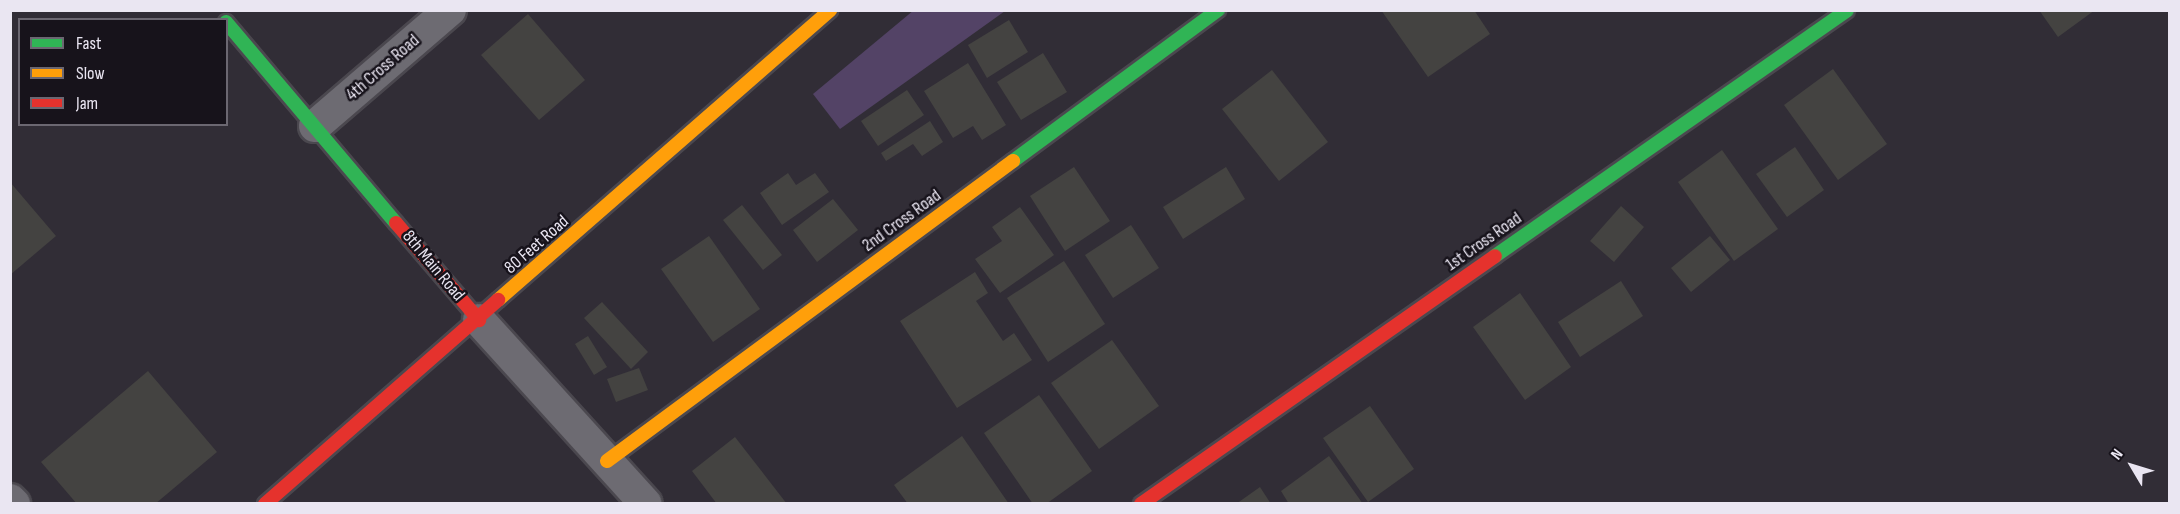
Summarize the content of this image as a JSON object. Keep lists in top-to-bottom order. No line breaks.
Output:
{"streets":{"street":["4th Cross Road","2nd Cross Road","1st Cross Road","80 Feet Road","8th Main Road"]},"crossings":[["4th Cross Road","8th Main Road"],["2nd Cross Road","8th Main Road"],["80 Feet Road","8th Main Road"]],"legend":["Fast","Slow","Jam"],"north":"top left"}
